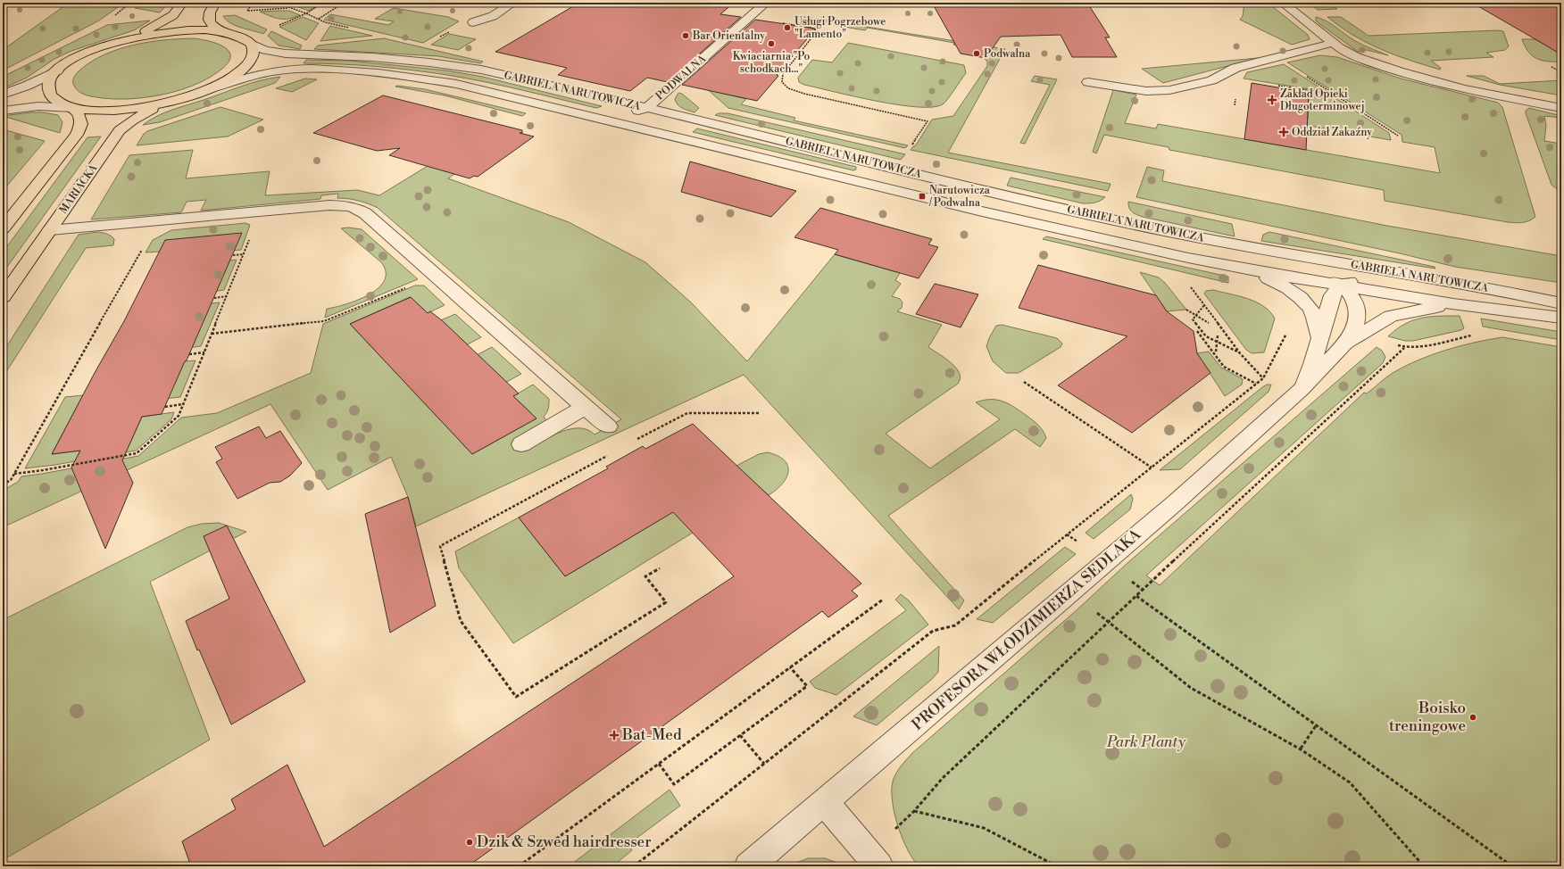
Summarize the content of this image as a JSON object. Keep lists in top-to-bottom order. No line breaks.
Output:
{"streets":{"main road":["MARIACKA"],"street":["PODWALNA","GABRIELA NARUTOWICZA","PROFESORA WŁODZIMIERZA SEDLAKA"]},"crossings":[["PODWALNA","GABRIELA NARUTOWICZA"],["GABRIELA NARUTOWICZA","PROFESORA WŁODZIMIERZA SEDLAKA"]],"parks":["Park Planty"],"places":{"other":["Usługi Pogrzebowe \"Lamento\"","Bar Orientalny","Kwiaciarnia \"Po schodkach...\"","Podwalna","Boisko treningowe","Dzik & Szwed hairdresser"],"health":["Zakład Opieki Długoterminowej","Oddział Zakaźny","Bat-Med"],"transit":["Narutowicza / Podwalna"]}}
